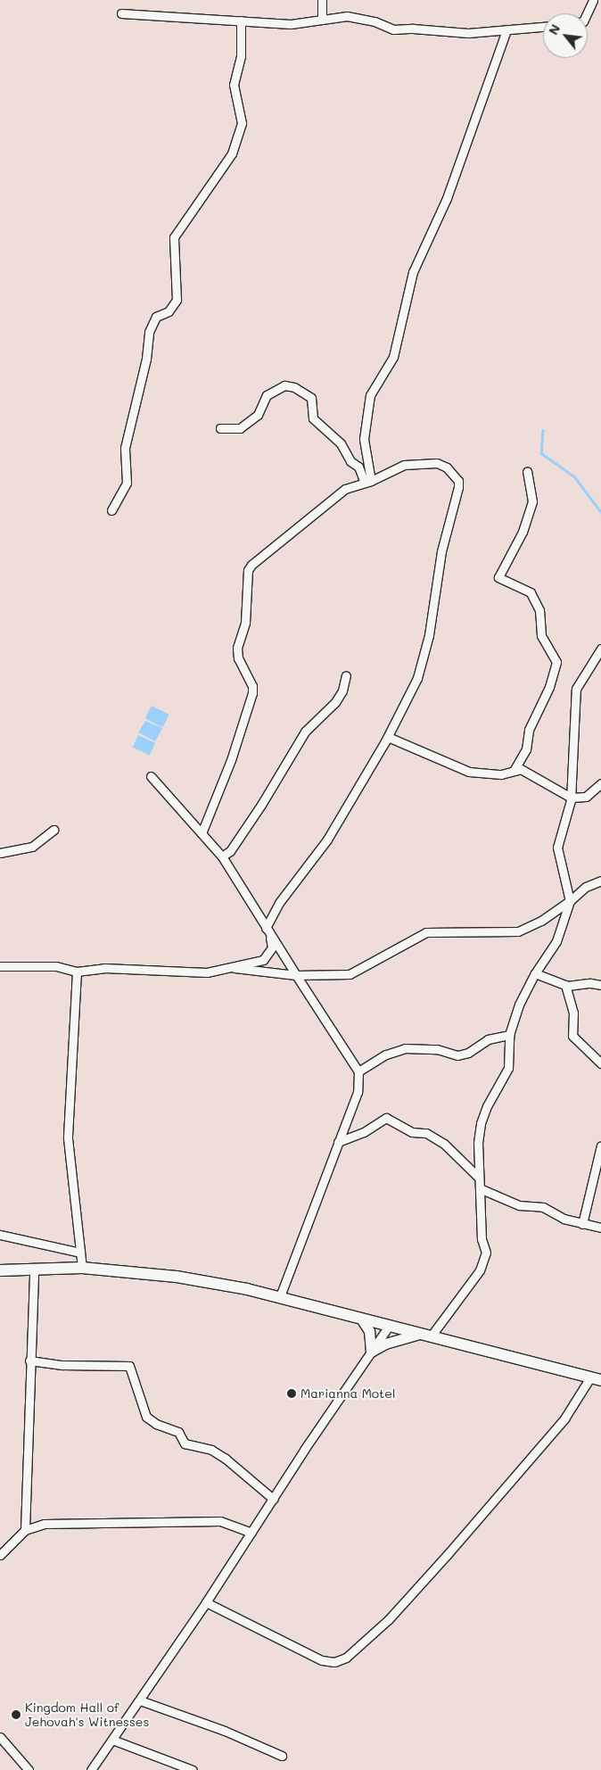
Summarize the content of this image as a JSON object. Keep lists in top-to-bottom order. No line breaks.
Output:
{"places":["Marianna Motel","Kingdom Hall of Jehovah's Witnesses"],"north":"top left"}
